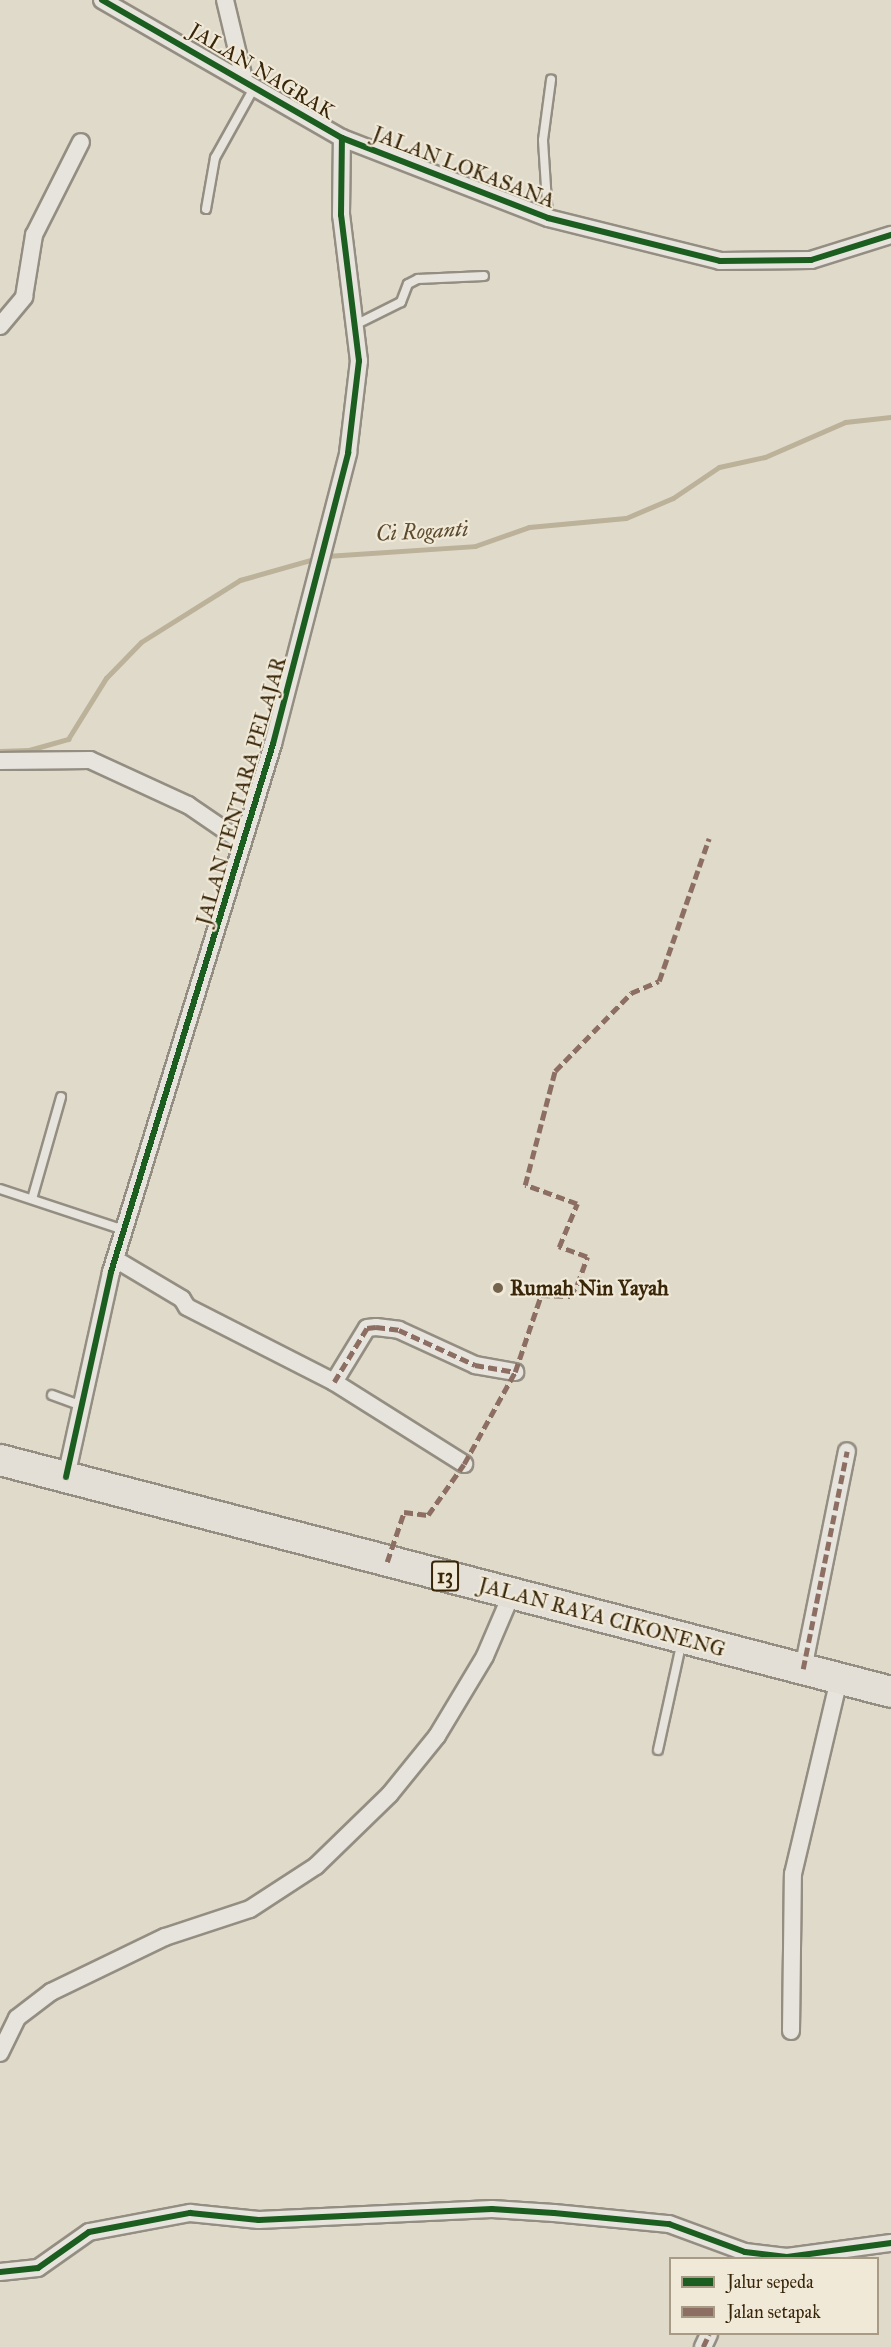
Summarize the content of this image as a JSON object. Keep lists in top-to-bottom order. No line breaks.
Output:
{"streets":{"highway":["13","JALAN RAYA CIKONENG"],"street":["JALAN NAGRAK","JALAN LOKASANA","JALAN TENTARA PELAJAR"]},"crossings":[["JALAN NAGRAK","JALAN LOKASANA"],["JALAN NAGRAK","JALAN TENTARA PELAJAR"],["JALAN LOKASANA","JALAN TENTARA PELAJAR"],["JALAN TENTARA PELAJAR","JALAN RAYA CIKONENG"]],"water":["Ci Roganti"],"places":["Rumah Nin Yayah"],"legend":["Jalur sepeda","Jalan setapak"]}
